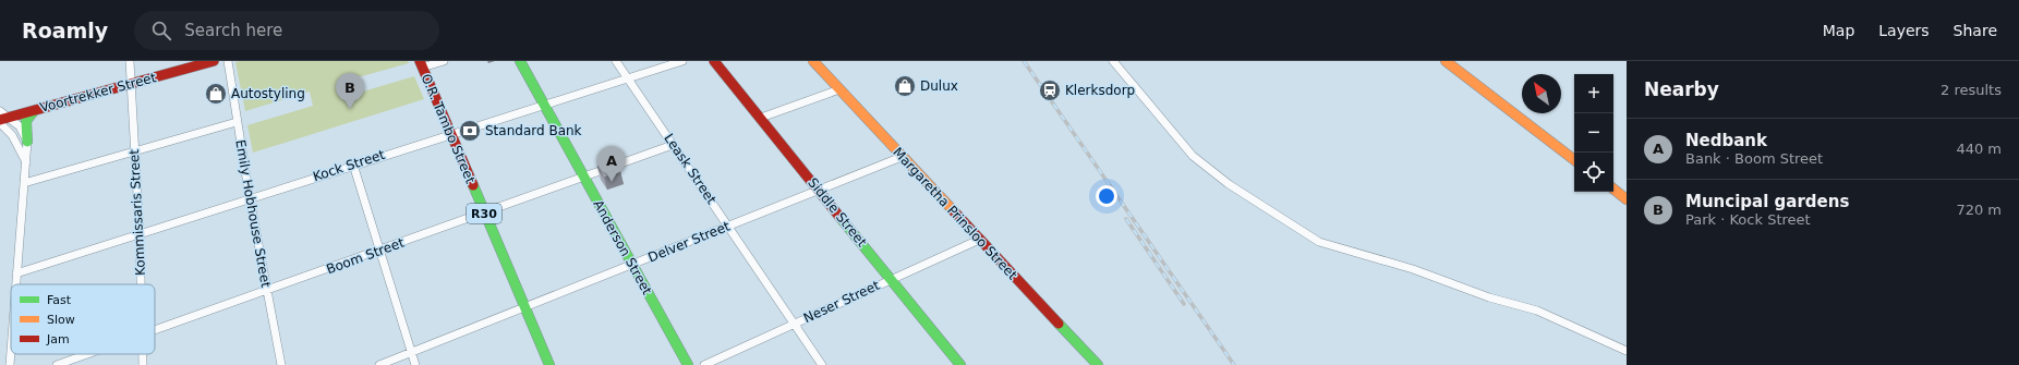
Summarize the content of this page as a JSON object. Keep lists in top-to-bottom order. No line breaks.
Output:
{"streets":{"street":["Voortrekker Street","O.R. Tambo Street","Kock Street","Leask Street","Kommissaris Street","Siddle Street","Emily Hobhouse Street","R30","Margaretha Prinsloo Street","Delver Street","Anderson Street","Boom Street","Neser Street"]},"crossings":[["Voortrekker Street","Kommissaris Street"],["O.R. Tambo Street","Kock Street"],["O.R. Tambo Street","Delver Street"],["O.R. Tambo Street","Boom Street"],["Kock Street","Leask Street"],["Kock Street","Kommissaris Street"],["Kock Street","Emily Hobhouse Street"],["Kock Street","Anderson Street"],["Leask Street","Delver Street"],["Leask Street","Boom Street"],["Leask Street","Neser Street"],["Siddle Street","Delver Street"],["Siddle Street","Neser Street"],["Emily Hobhouse Street","Boom Street"],["Margaretha Prinsloo Street","Delver Street"],["Margaretha Prinsloo Street","Neser Street"],["Delver Street","Anderson Street"],["Anderson Street","Boom Street"]],"places":{"shop":["Dulux","Autostyling"],"station":["Klerksdorp"],"bank":["Standard Bank"]},"legend":["Fast","Slow","Jam"],"north":"top left","page":{"header":"Roamly","search":"Search here","nav":["Map","Layers","Share"],"heading":["Nearby","2 results"],"pins":["B","A"],"map_buttons":["+","−"],"list":[{"mark":"A","name":"Nedbank","note":"Bank · Boom Street","value":"440 m"},{"mark":"B","name":"Muncipal gardens","note":"Park · Kock Street","value":"720 m"}]}}
